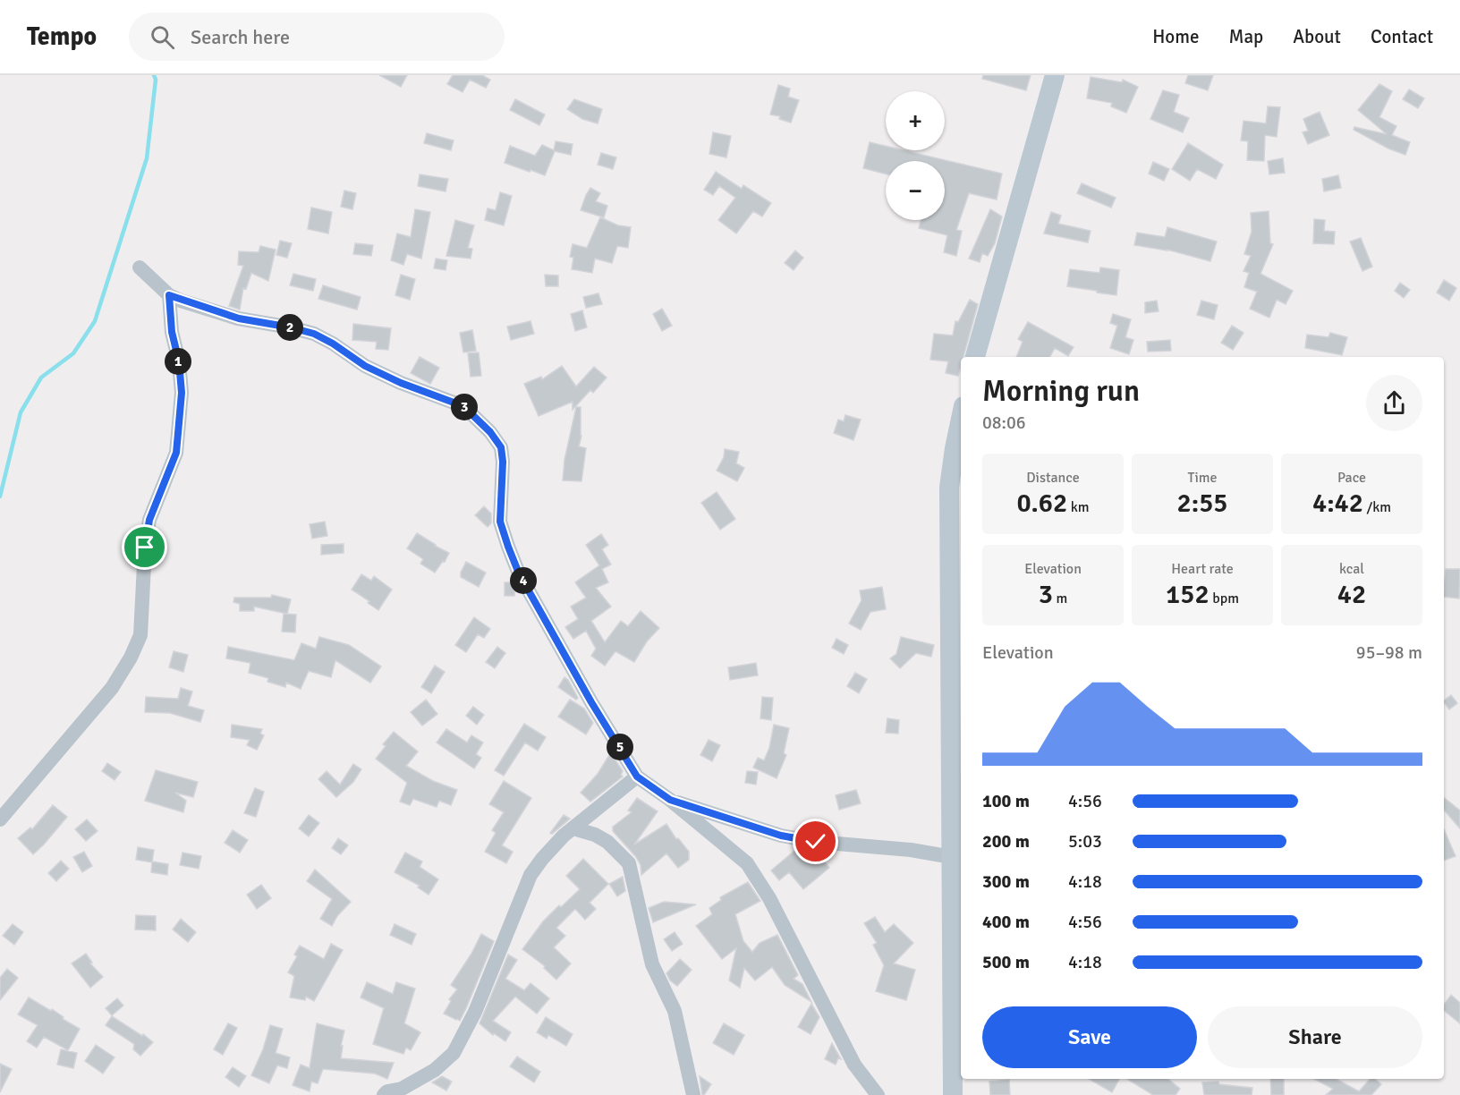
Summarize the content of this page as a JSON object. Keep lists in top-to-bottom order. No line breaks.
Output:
{"page":{"header":"Tempo","search":"Search here","nav":["Home","Map","About","Contact"],"map_buttons":["+","−"],"pins":["2","1","3","4","5"],"heading":["Morning run","08:06"],"stats":[["Distance","0.62 km"],["Time","2:55"],["Pace","4:42 /km"],["Elevation","3 m"],["Heart rate","152 bpm"],["kcal","42"]],"chart":["Elevation","95–98 m"],"list":[{"name":"100 m","note":"4:56"},{"name":"200 m","note":"5:03"},{"name":"300 m","note":"4:18"},{"name":"400 m","note":"4:56"},{"name":"500 m","note":"4:18"}],"buttons":["Save","Share"]}}
